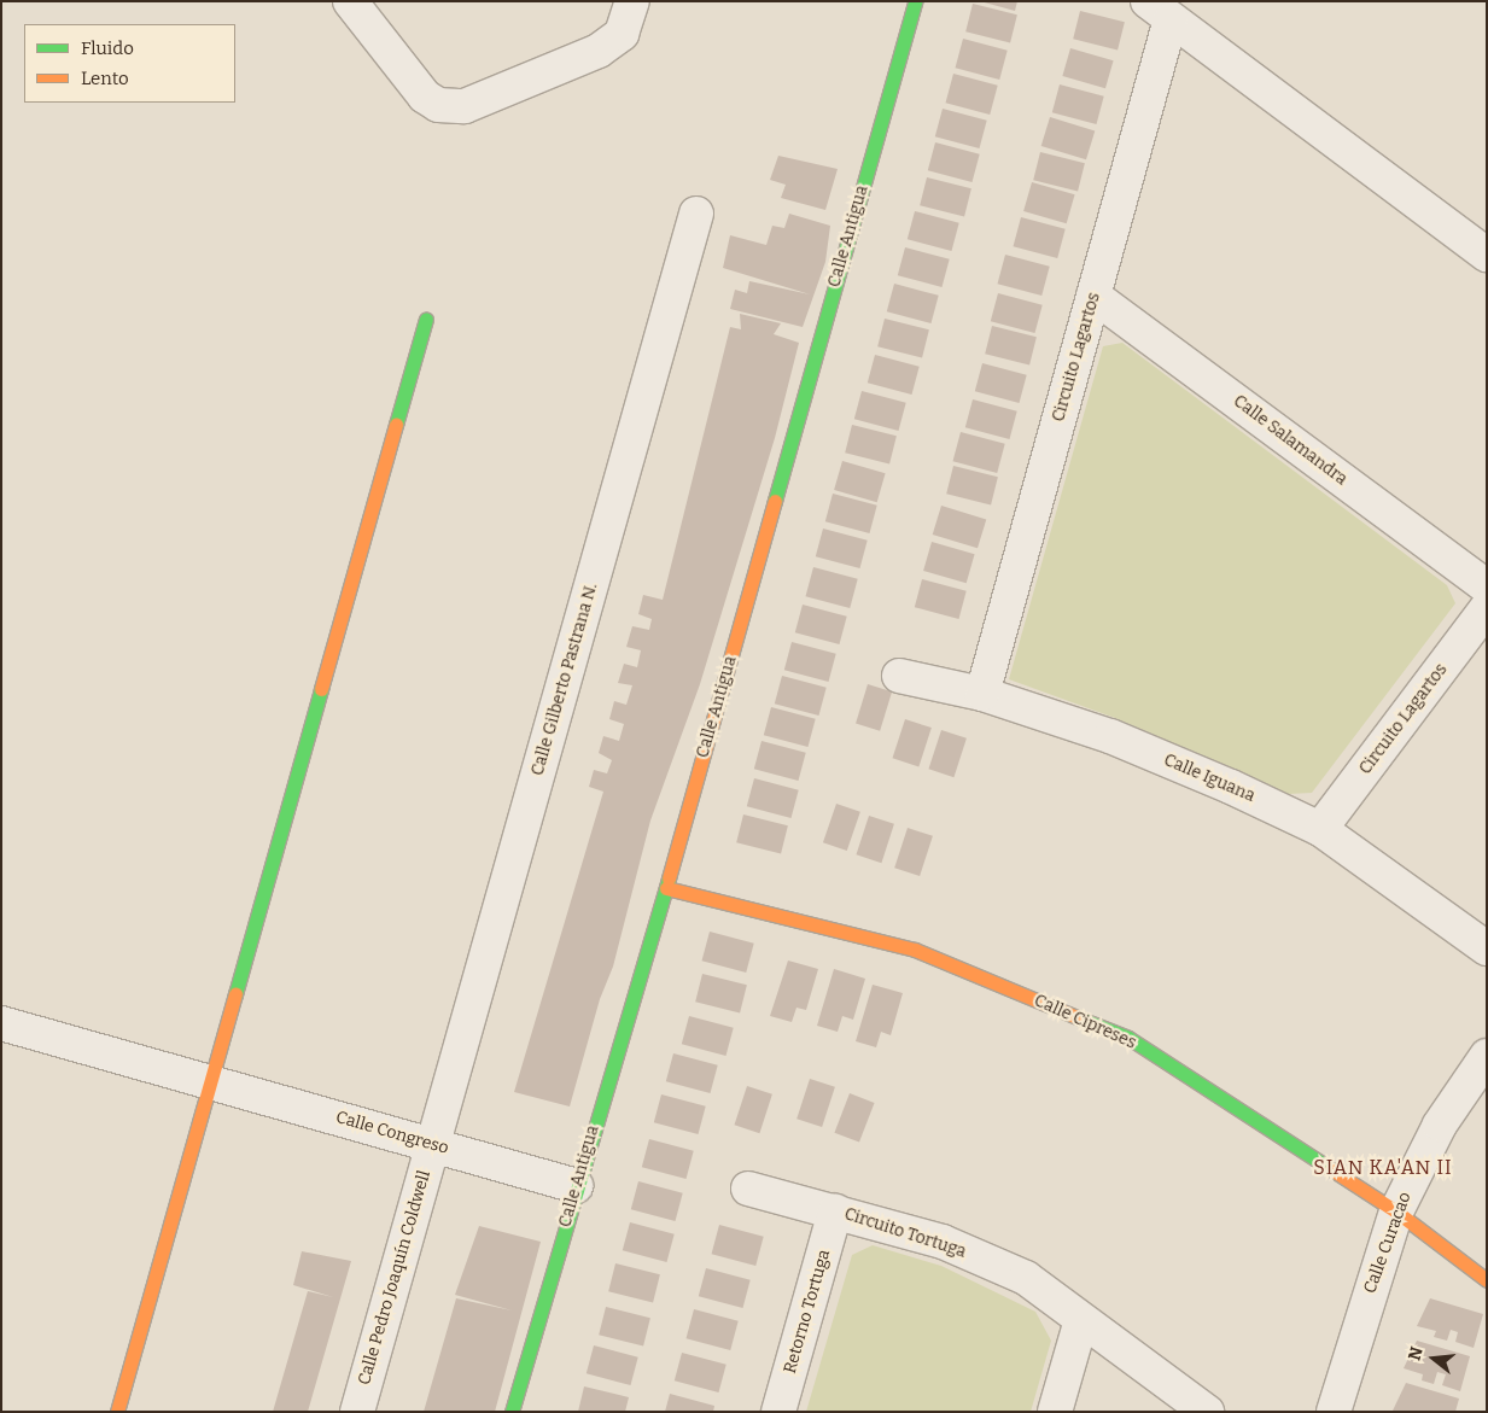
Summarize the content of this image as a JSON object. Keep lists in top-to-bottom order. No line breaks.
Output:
{"streets":{"street":["Calle Antigua","Circuito Lagartos","Calle Salamandra","Calle Gilberto Pastrana N.","Calle Iguana","Calle Cipreses","Calle Congreso","Circuito Tortuga","Calle Curacao","Calle Pedro Joaquín Coldwell","Retorno Tortuga"]},"crossings":[["Calle Antigua","Calle Cipreses"],["Calle Antigua","Calle Congreso"],["Circuito Lagartos","Calle Salamandra"],["Circuito Lagartos","Calle Iguana"],["Calle Gilberto Pastrana N.","Calle Congreso"],["Calle Gilberto Pastrana N.","Calle Pedro Joaquín Coldwell"],["Calle Cipreses","Calle Curacao"],["Calle Congreso","Calle Pedro Joaquín Coldwell"],["Circuito Tortuga","Retorno Tortuga"]],"districts":["SIAN KA'AN II"],"legend":["Fluido","Lento"],"north":"left"}
